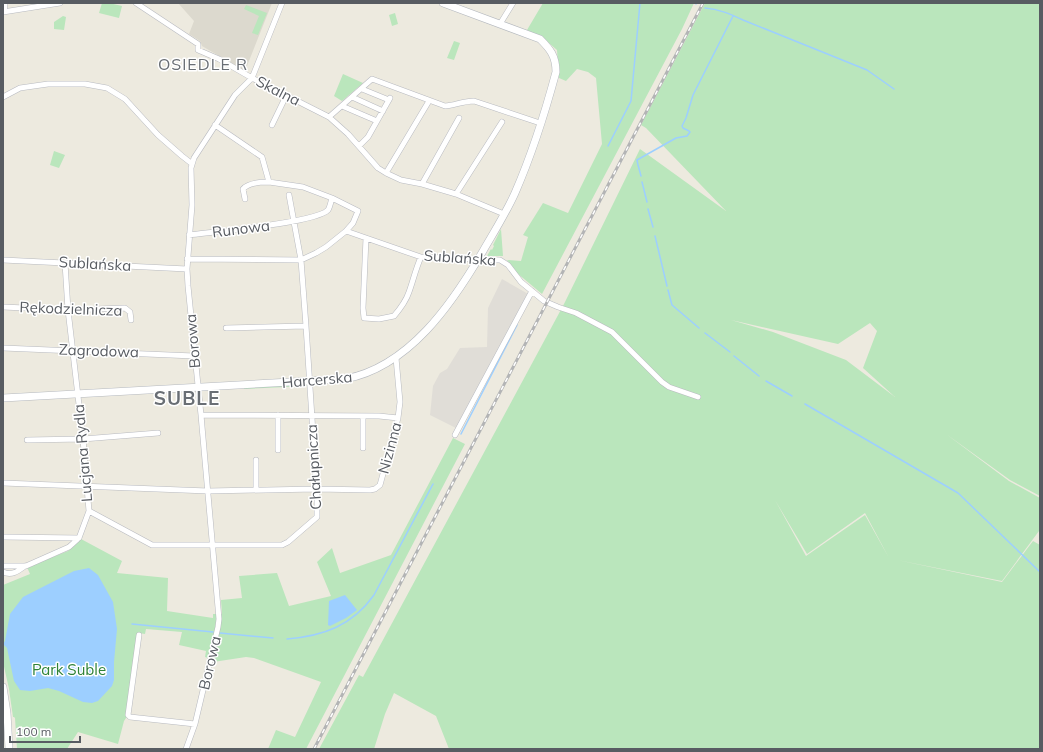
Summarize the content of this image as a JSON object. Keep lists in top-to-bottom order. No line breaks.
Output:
{"streets":{"street":["Skalna","Runowa","Sublańska","Rękodzielnicza","Borowa","Zagrodowa","Harcerska","Nizinna","Lucjana Rydla","Chałupnicza"]},"crossings":[["Skalna","Harcerska"],["Runowa","Sublańska"],["Runowa","Borowa"],["Sublańska","Borowa"],["Sublańska","Harcerska"],["Sublańska","Lucjana Rydla"],["Rękodzielnicza","Lucjana Rydla"],["Borowa","Zagrodowa"],["Borowa","Harcerska"],["Borowa","Nizinna"],["Borowa","Lucjana Rydla"],["Borowa","Chałupnicza"],["Zagrodowa","Lucjana Rydla"],["Harcerska","Nizinna"],["Harcerska","Lucjana Rydla"],["Harcerska","Chałupnicza"],["Nizinna","Lucjana Rydla"],["Nizinna","Chałupnicza"],["Lucjana Rydla","Chałupnicza"]],"districts":["OSIEDLE R","SUBLE"],"parks":["Park Suble"],"scale_bar":"100 m"}
